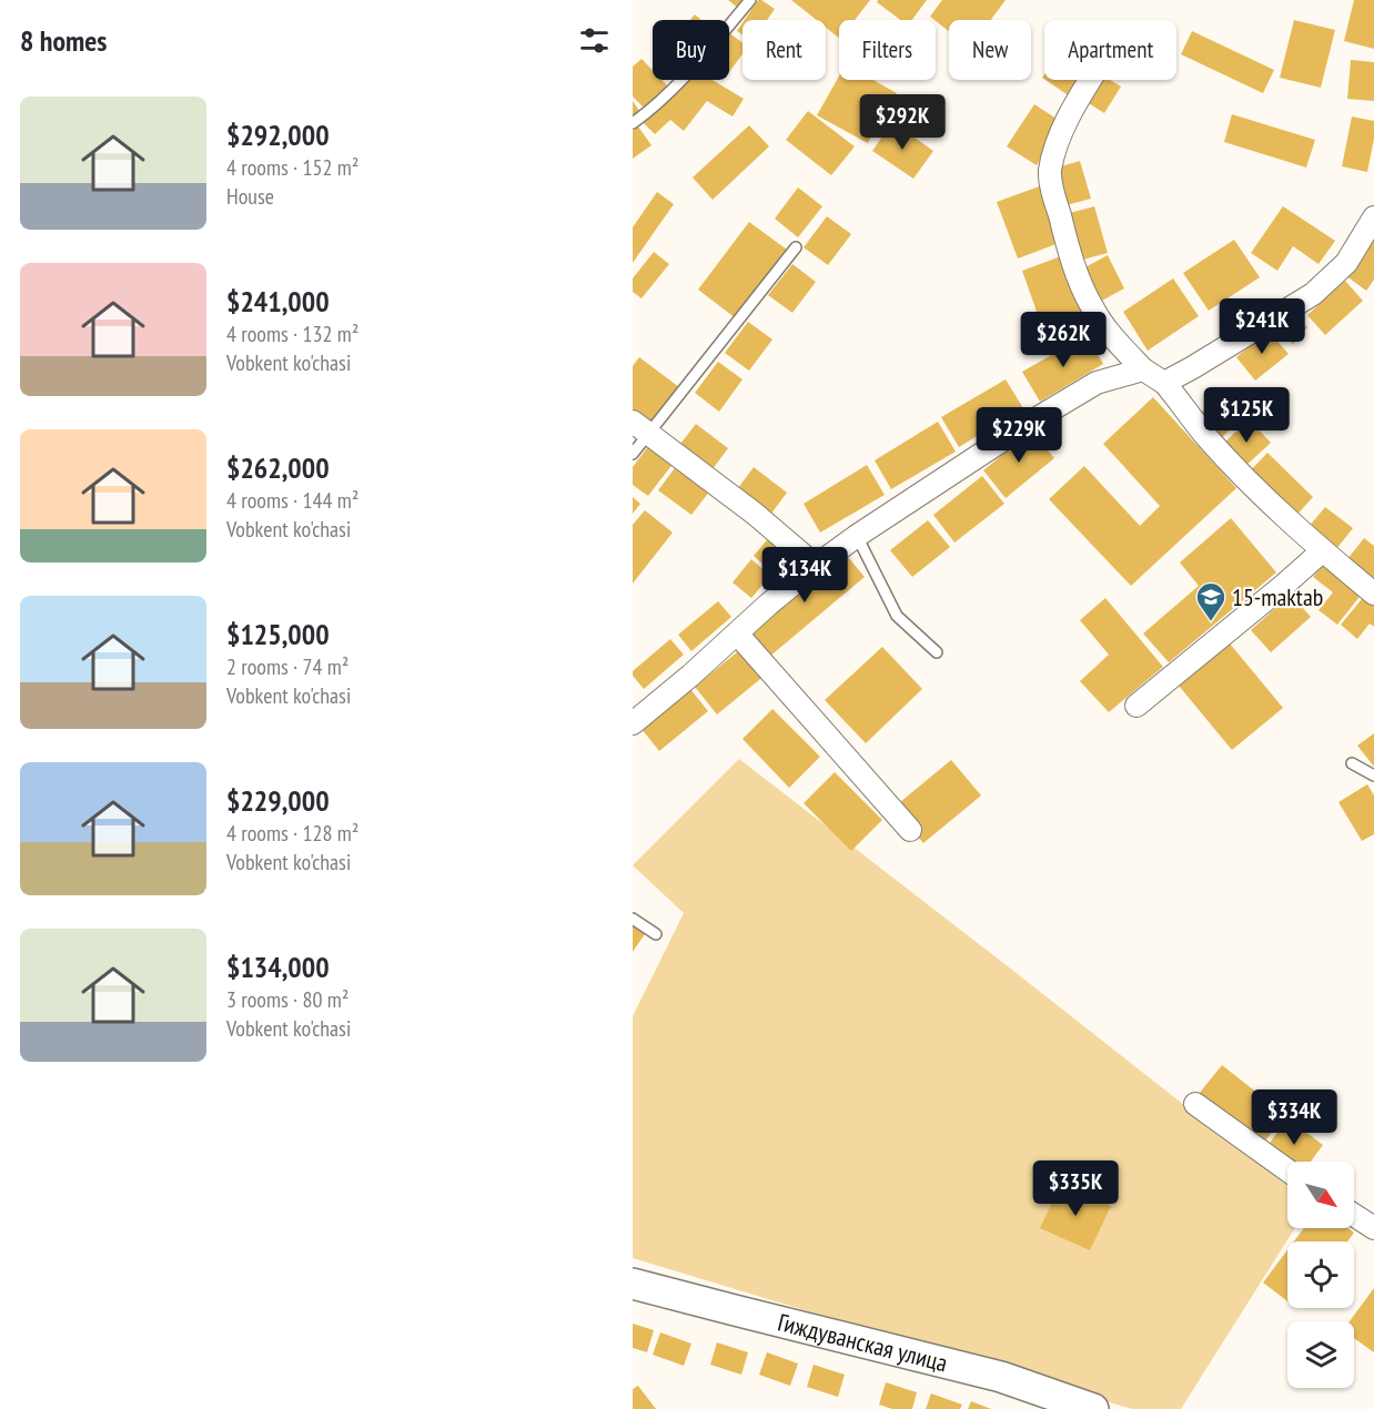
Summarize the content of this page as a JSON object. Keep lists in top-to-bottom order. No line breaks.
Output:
{"streets":{"street":["Гиждуванская улица"]},"places":{"school or university":["15-maktab"]},"north":"bottom right","page":{"heading":"8 homes","chip":["Buy","Rent","Filters","New","Apartment"],"list":[{"name":"$292,000","note":"4 rooms · 152 m² · House"},{"name":"$241,000","note":"4 rooms · 132 m² · Vobkent ko'chasi"},{"name":"$262,000","note":"4 rooms · 144 m² · Vobkent ko'chasi"},{"name":"$125,000","note":"2 rooms · 74 m² · Vobkent ko'chasi"},{"name":"$229,000","note":"4 rooms · 128 m² · Vobkent ko'chasi"},{"name":"$134,000","note":"3 rooms · 80 m² · Vobkent ko'chasi"}],"price":["$292K","$241K","$262K","$125K","$229K","$134K","$334K","$335K"]}}
